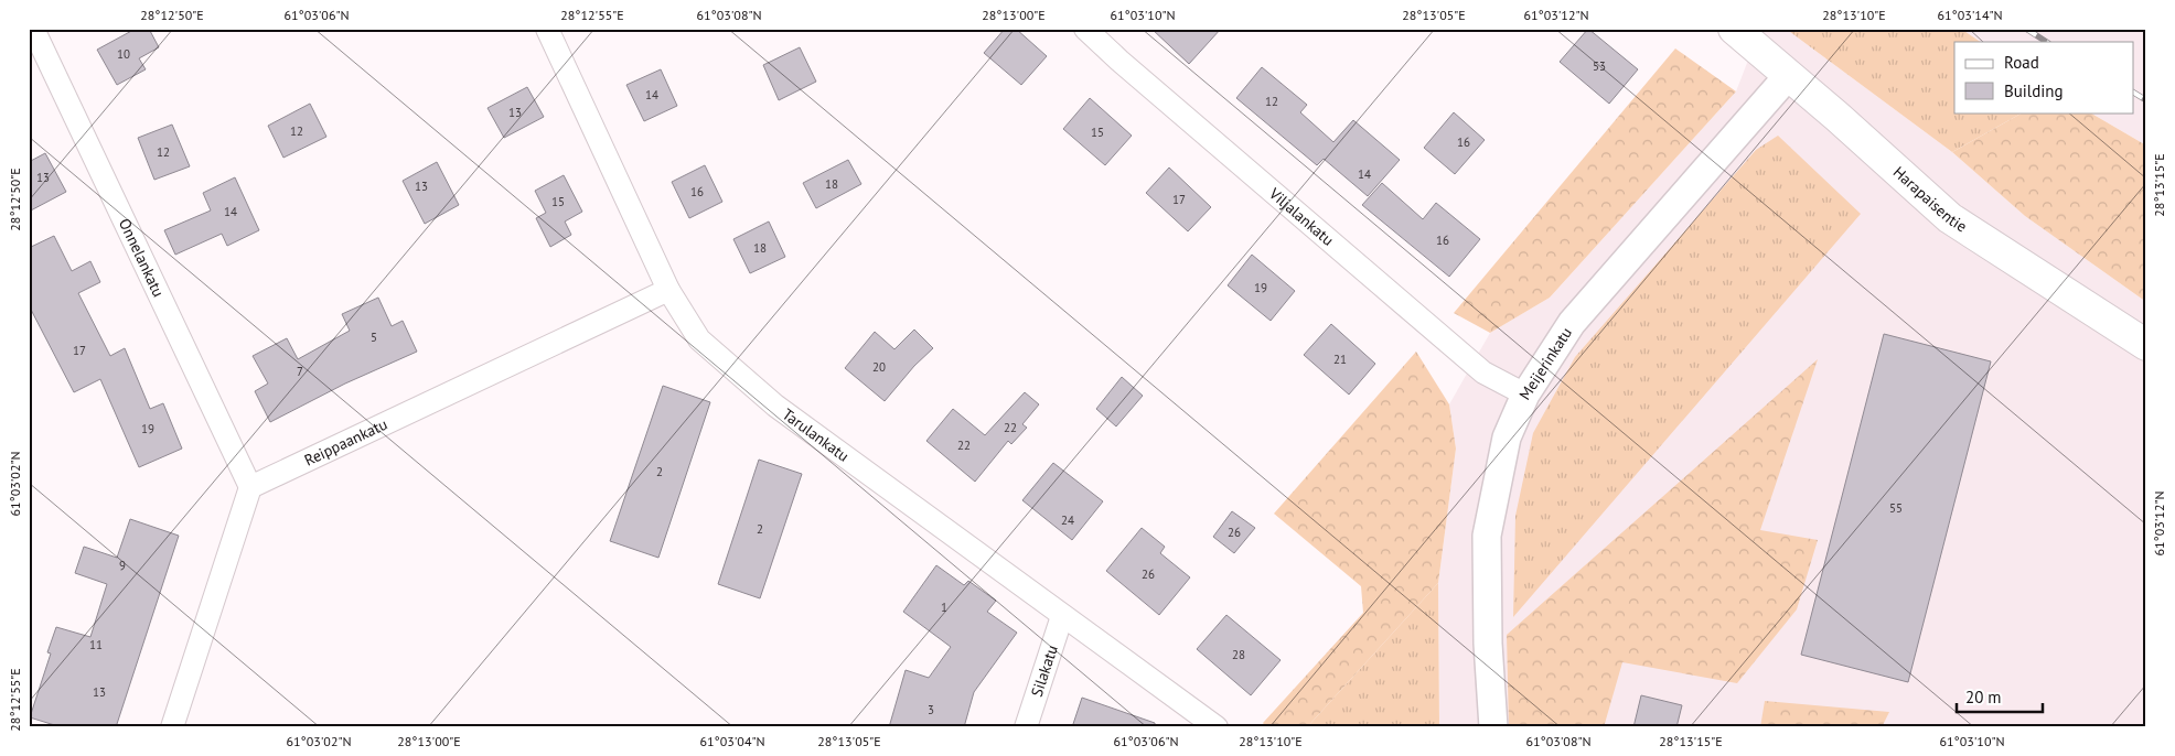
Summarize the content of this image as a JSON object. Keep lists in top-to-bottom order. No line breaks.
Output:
{"streets":{"main road":["Harapaisentie"],"street":["Viljalankatu","Onnelankatu","Meijerinkatu","Tarulankatu","Reippaankatu","Silakatu"]},"crossings":[["Harapaisentie","Meijerinkatu"],["Viljalankatu","Meijerinkatu"],["Onnelankatu","Reippaankatu"],["Tarulankatu","Reippaankatu"],["Tarulankatu","Silakatu"]],"house_numbers":["10","53","14","12","13","12","15","16","12","14","13","18","13","16","17","15","14","16","18","19","5","17","21","20","7","22","19","22","2","55","24","2","26","9","26","1","11","28","13","3"],"legend":["Road","Building"],"scale_bar":"20 m","coordinates":["28°12'50\"E","61°03'06\"N","28°12'55\"E","61°03'08\"N","28°13'00\"E","61°03'10\"N","28°13'05\"E","61°03'12\"N","28°13'10\"E","61°03'14\"N","28°13'15\"E","61°03'02\"N","61°03'04\"N"]}
